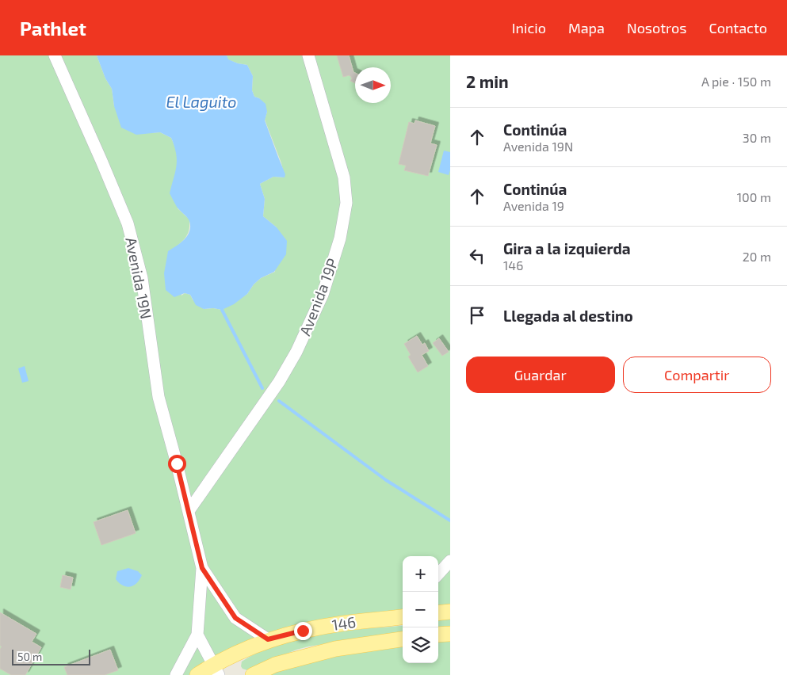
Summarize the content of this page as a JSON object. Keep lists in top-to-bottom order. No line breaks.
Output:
{"streets":{"main road":["146"],"street":["Avenida 19N","Avenida 19P"]},"crossings":[["Avenida 19N","Avenida 19P"]],"water":["El Laguito"],"scale_bar":"50 m","north":"right","page":{"header":"Pathlet","nav":["Inicio","Mapa","Nosotros","Contacto"],"heading":["2 min","A pie · 150 m"],"list":[["Continúa","Avenida 19N","30 m"],["Continúa","Avenida 19","100 m"],["Gira a la izquierda","146","20 m"],"Llegada al destino"],"buttons":["Guardar","Compartir"],"map_buttons":["+","−"],"scale":"50 m"}}
